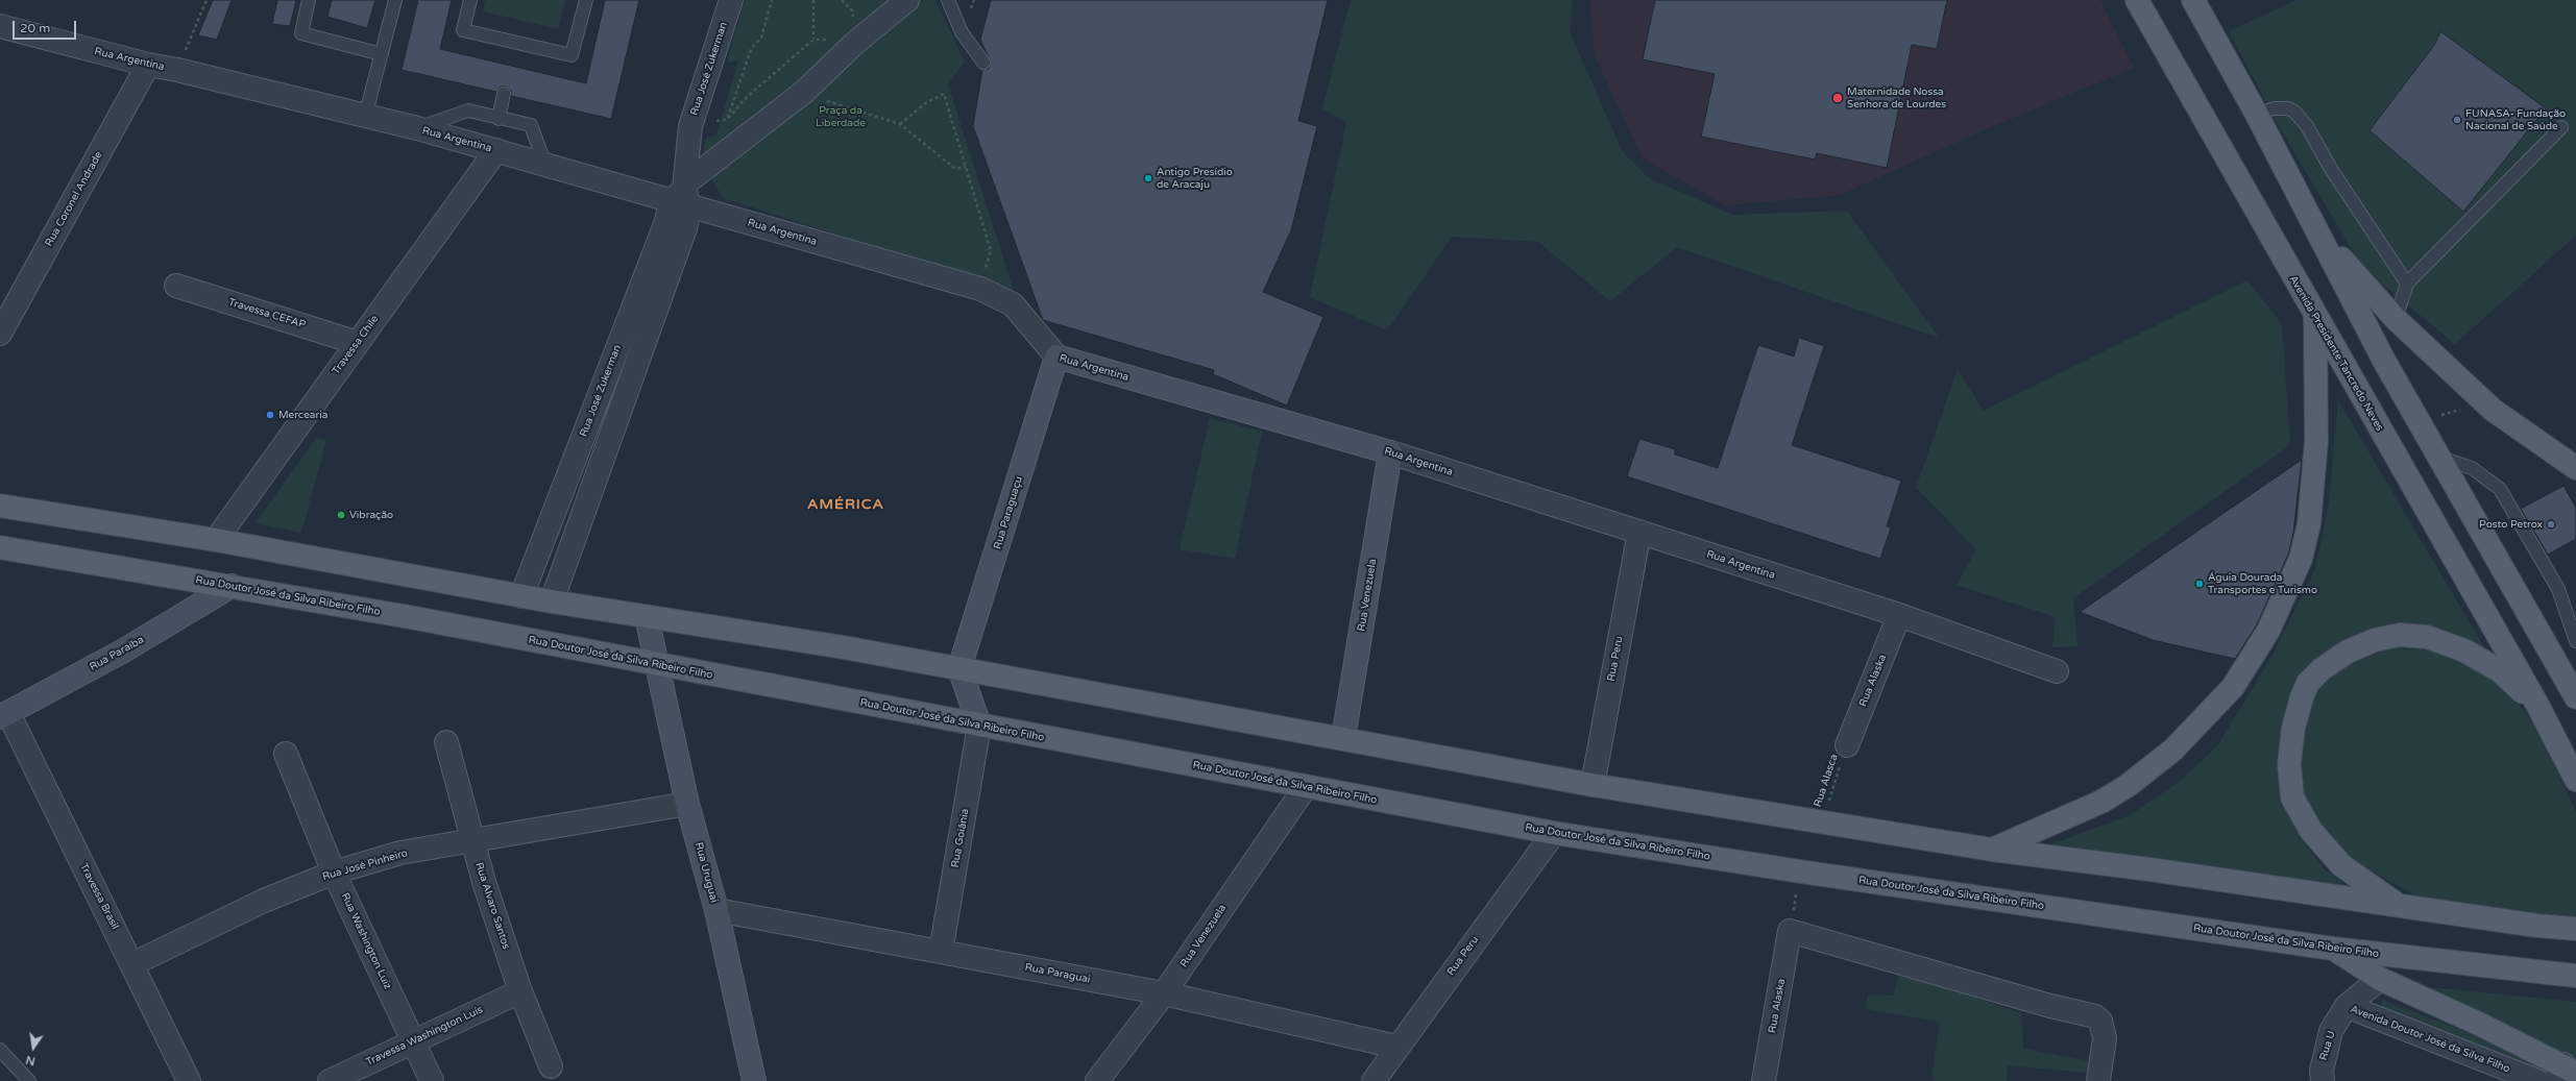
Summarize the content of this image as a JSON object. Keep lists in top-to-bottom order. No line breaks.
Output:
{"streets":{"main road":["Avenida Presidente Tancredo Neves","Rua Doutor José da Silva Ribeiro Filho"],"street":["Rua Argentina","Rua José Zukerman","Rua Coronel Andrade","Travessa CEFAP","Travessa Chile","Rua Paraguaçu","Rua Venezuela","Rua Paraíba","Rua Peru","Rua Alaska","Rua Goiânia","Rua José Pinheiro","Rua Uruguai","Travessa Brasil","Rua Alvaro Santos","Rua Washington Luiz","Rua Paraguai","Travessa Washington Luís","Avenida Doutor José da Silva Filho","Rua U"],"path":["Rua Alasca"]},"crossings":[["Rua Argentina","Rua José Zukerman"],["Rua Argentina","Rua Coronel Andrade"],["Rua Argentina","Travessa Chile"],["Rua Argentina","Rua Paraguaçu"],["Rua Argentina","Rua Venezuela"],["Rua Argentina","Rua Peru"],["Rua Argentina","Rua Alaska"],["Travessa CEFAP","Travessa Chile"],["Rua Venezuela","Rua Doutor José da Silva Ribeiro Filho"],["Rua Venezuela","Rua Paraguai"],["Rua Doutor José da Silva Ribeiro Filho","Rua Paraíba"],["Rua Doutor José da Silva Ribeiro Filho","Rua Peru"],["Rua Doutor José da Silva Ribeiro Filho","Rua Goiânia"],["Rua Doutor José da Silva Ribeiro Filho","Rua Uruguai"],["Rua Paraíba","Travessa Brasil"],["Rua Peru","Rua Paraguai"],["Rua Alaska","Rua Alasca"],["Rua Goiânia","Rua Paraguai"],["Rua José Pinheiro","Rua Uruguai"],["Rua José Pinheiro","Travessa Brasil"],["Rua José Pinheiro","Rua Alvaro Santos"],["Rua José Pinheiro","Rua Washington Luiz"],["Rua Uruguai","Rua Paraguai"],["Rua Alvaro Santos","Travessa Washington Luís"],["Rua Washington Luiz","Travessa Washington Luís"],["Avenida Doutor José da Silva Filho","Rua U"]],"districts":["AMÉRICA"],"parks":["Praça da Liberdade"],"places":["Maternidade Nossa Senhora de Lourdes","FUNASA- Fundação Nacional de Saúde","Antigo Presídio de Aracaju","Mercearia","Vibração","Posto Petrox","Águia Dourada Transportes e Turismo"],"scale_bar":"20 m","north":"bottom"}
